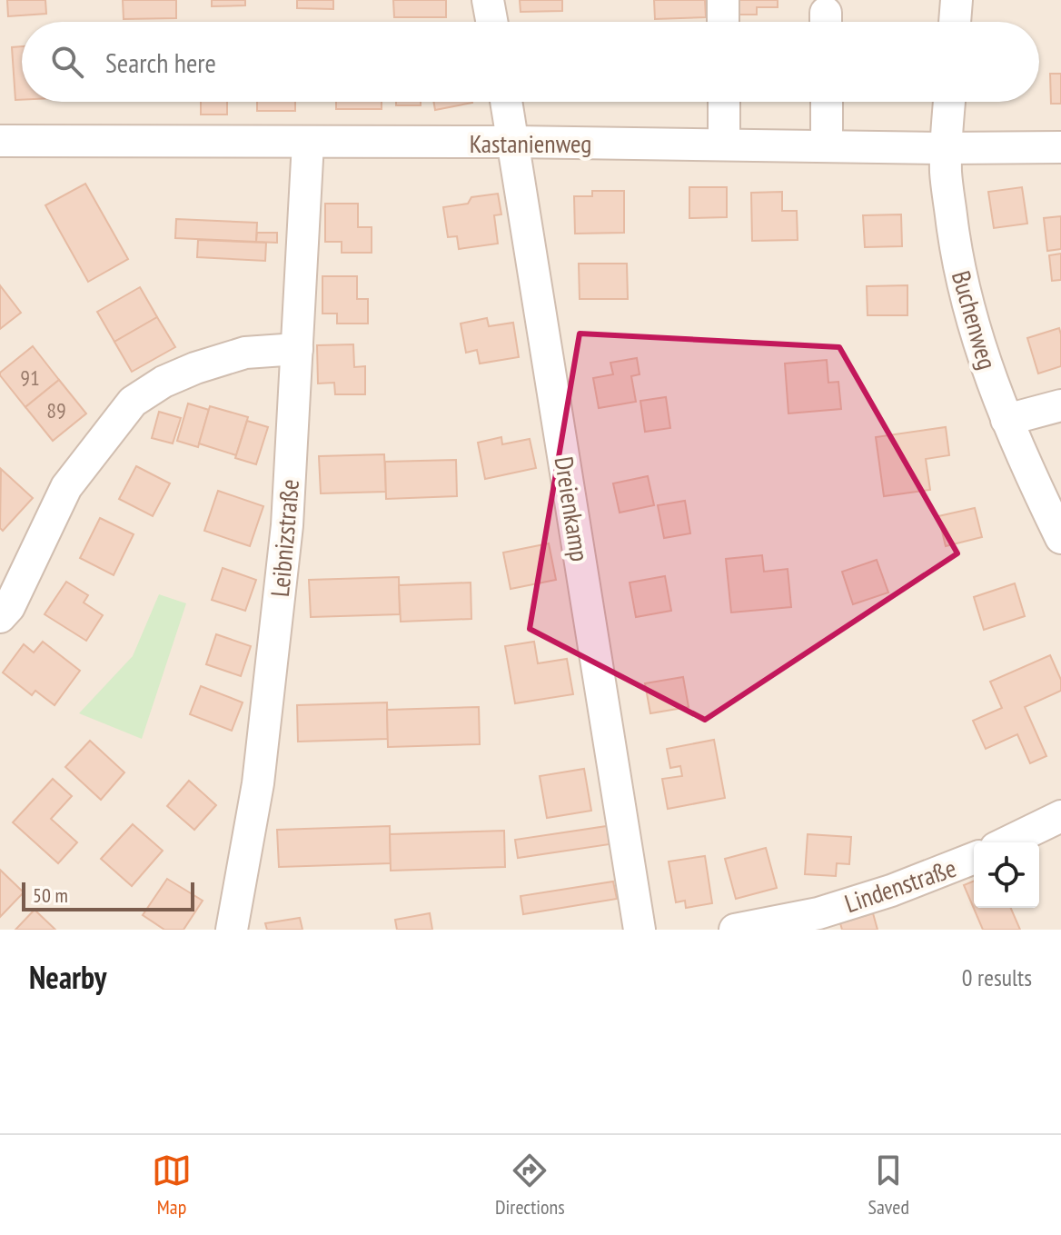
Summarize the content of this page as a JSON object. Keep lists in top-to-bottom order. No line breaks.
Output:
{"streets":{"street":["Kastanienweg","Buchenweg","Dreienkamp","Leibnizstraße","Lindenstraße"]},"crossings":[["Kastanienweg","Buchenweg"],["Kastanienweg","Dreienkamp"],["Kastanienweg","Leibnizstraße"]],"house_numbers":["91","89"],"scale_bar":"50 m","page":{"search":"Search here","scale":"50 m","heading":["Nearby","0 results"],"nav":["Map","Directions","Saved"]}}
